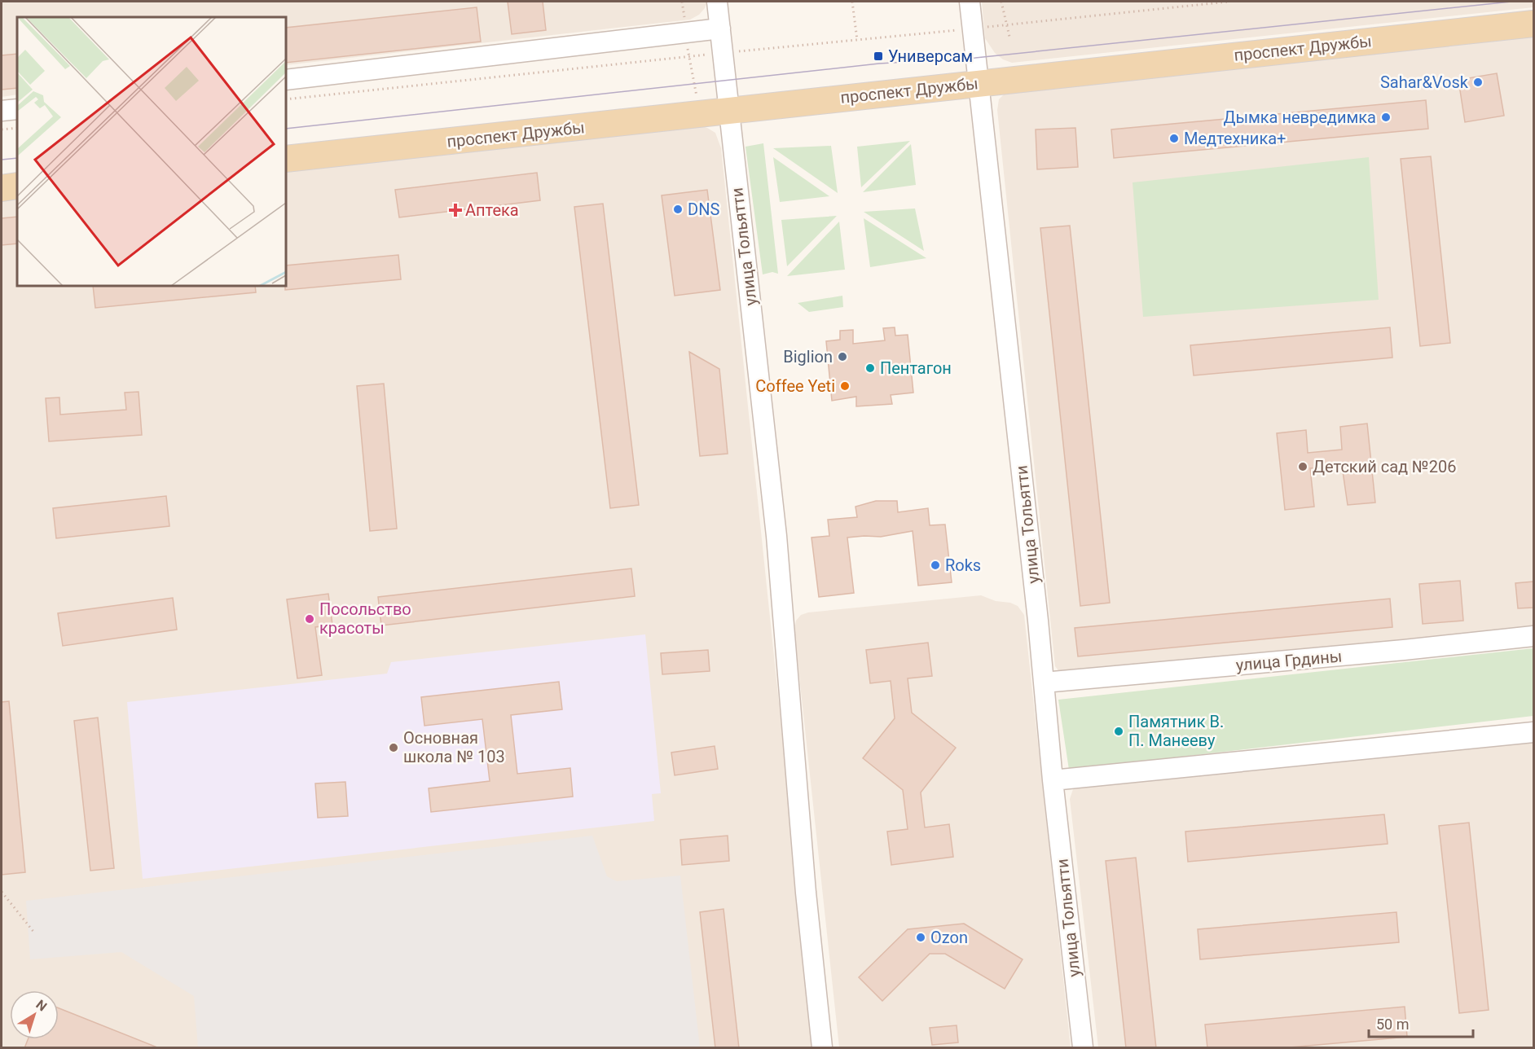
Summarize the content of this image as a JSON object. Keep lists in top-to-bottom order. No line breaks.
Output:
{"streets":{"main road":["проспект Дружбы"],"street":["улица Тольятти","улица Грдины"]},"crossings":[["проспект Дружбы","улица Тольятти"],["улица Тольятти","улица Грдины"]],"places":{"transit":["Универсам"],"other":["Sahar&Vosk","Дымка невредимка","Медтехника+","DNS","Biglion","Пентагон","Coffee Yeti","Детский сад №206","Roks","Посольство красоты","Памятник В. П. Манееву","Основная школа № 103","Ozon"],"health":["Аптека"]},"scale_bar":"50 m","north":"top right"}
